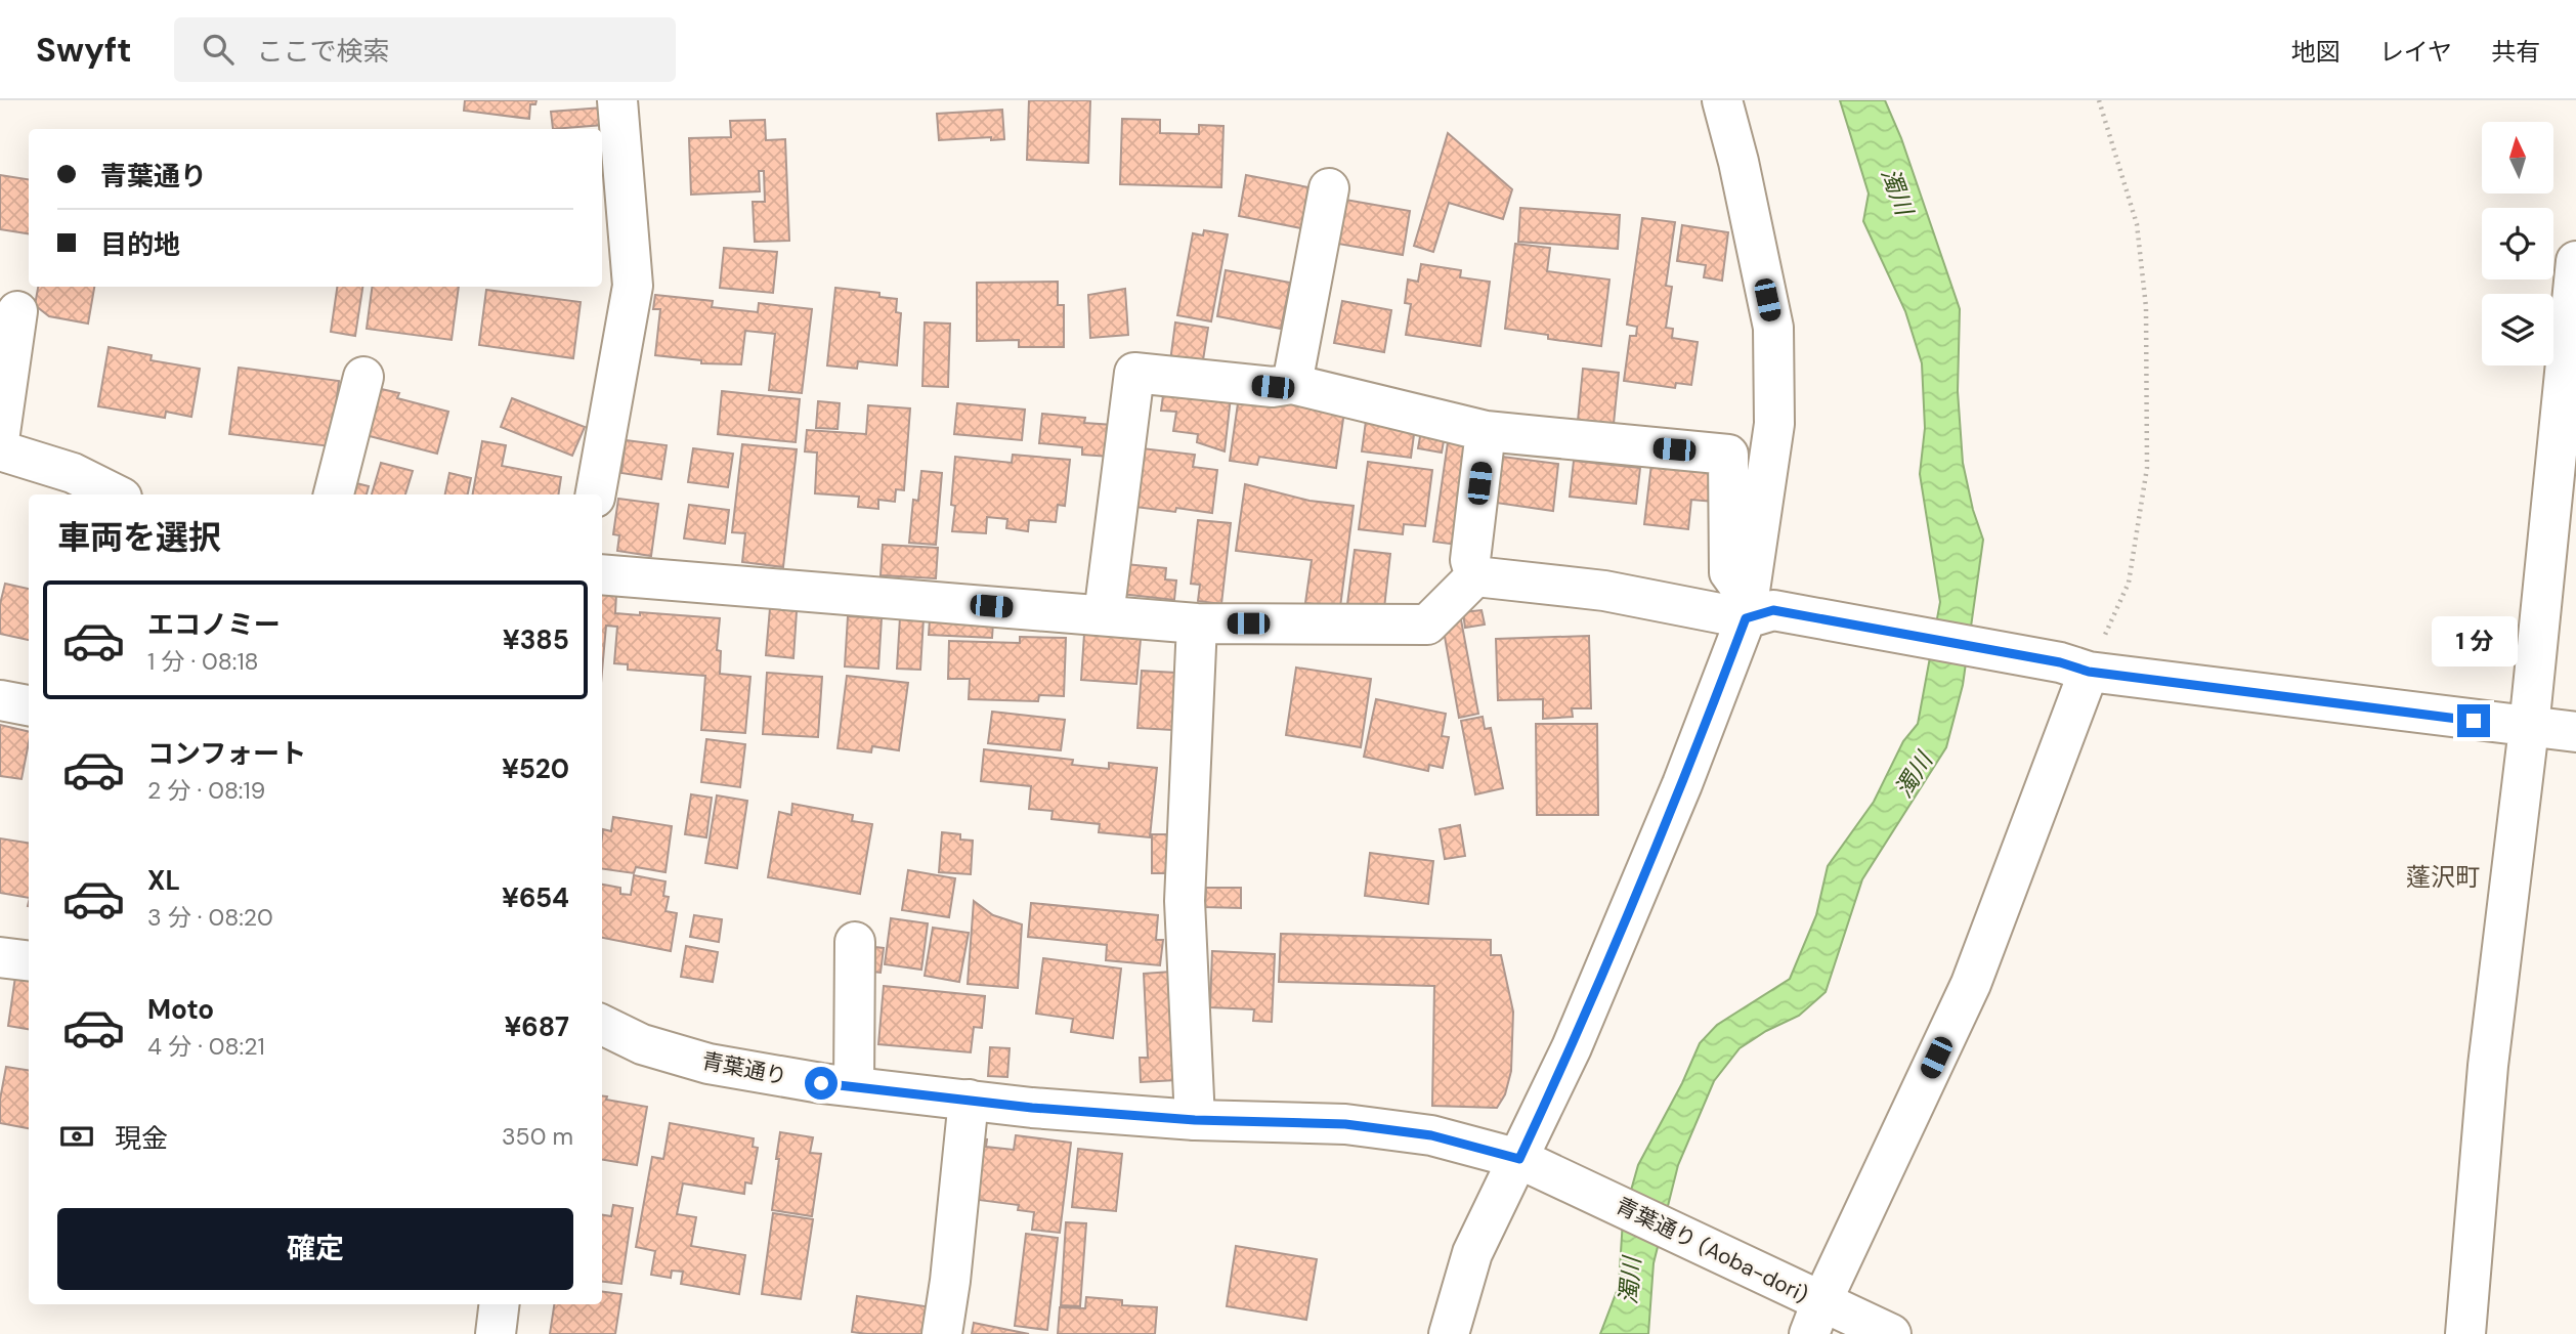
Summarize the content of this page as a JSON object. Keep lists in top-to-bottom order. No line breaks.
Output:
{"streets":{"street":["青葉通り","青葉通り (Aoba-dori)"]},"crossings":[["青葉通り","青葉通り (Aoba-dori)"]],"districts":["蓬沢町"],"water":["濁川"],"north":"top","page":{"header":"Swyft","search":"ここで検索","nav":["地図","レイヤ","共有"],"banner":["青葉通り","目的地"],"heading":"車両を選択","list":[{"name":"エコノミー","note":"1 分 · 08:18","value":"¥385"},{"name":"コンフォート","note":"2 分 · 08:19","value":"¥520"},{"name":"XL","note":"3 分 · 08:20","value":"¥654"},{"name":"Moto","note":"4 分 · 08:21","value":"¥687"}],"bubble":"1 分","pay":["現金","350 m"],"buttons":"確定"}}
